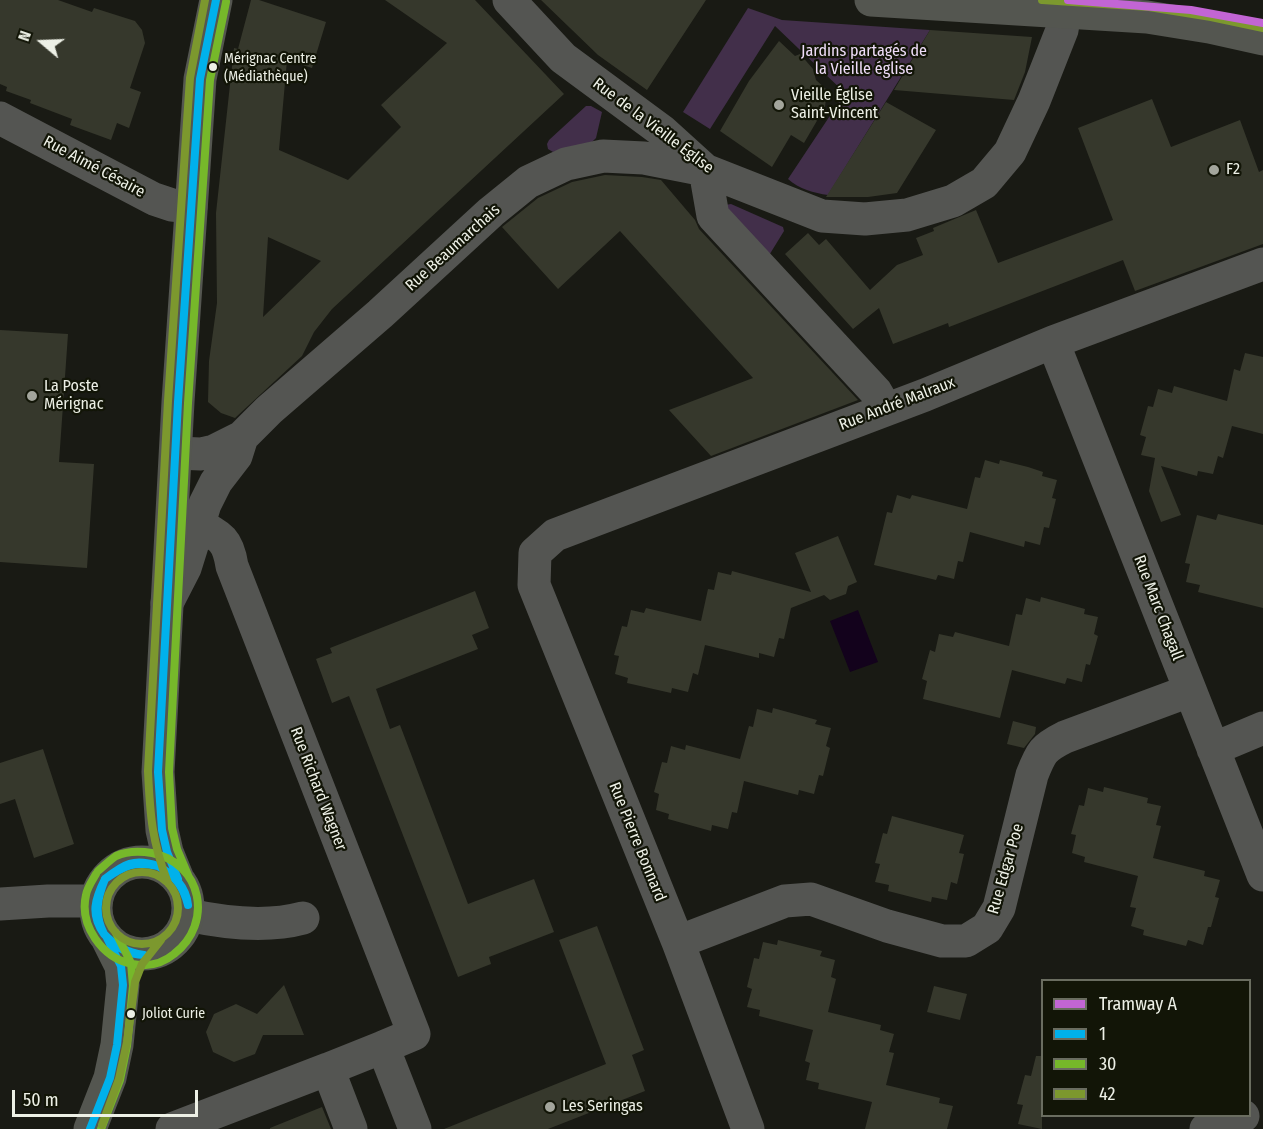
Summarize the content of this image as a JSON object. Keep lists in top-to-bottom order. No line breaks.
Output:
{"streets":{"street":["Rue de la Vieille Église","Rue Aimé Césaire","Rue Beaumarchais","Rue André Malraux","Rue Marc Chagall","Rue Richard Wagner","Rue Pierre Bonnard","Rue Edgar Poe"]},"crossings":[["Rue de la Vieille Église","Rue Beaumarchais"],["Rue Beaumarchais","Rue Richard Wagner"],["Rue André Malraux","Rue Marc Chagall"],["Rue André Malraux","Rue Pierre Bonnard"],["Rue Marc Chagall","Rue Edgar Poe"],["Rue Pierre Bonnard","Rue Edgar Poe"]],"parks":["Jardins partagés de la Vieille église"],"places":["Mérignac Centre (Médiathèque)","Vieille Église Saint-Vincent","F2","La Poste Mérignac","Joliot Curie","Les Seringas"],"lines":["tram line A","transit line 1","transit line 42","transit line 30"],"legend":["Tramway A","1","30","42"],"scale_bar":"50 m","north":"left"}
